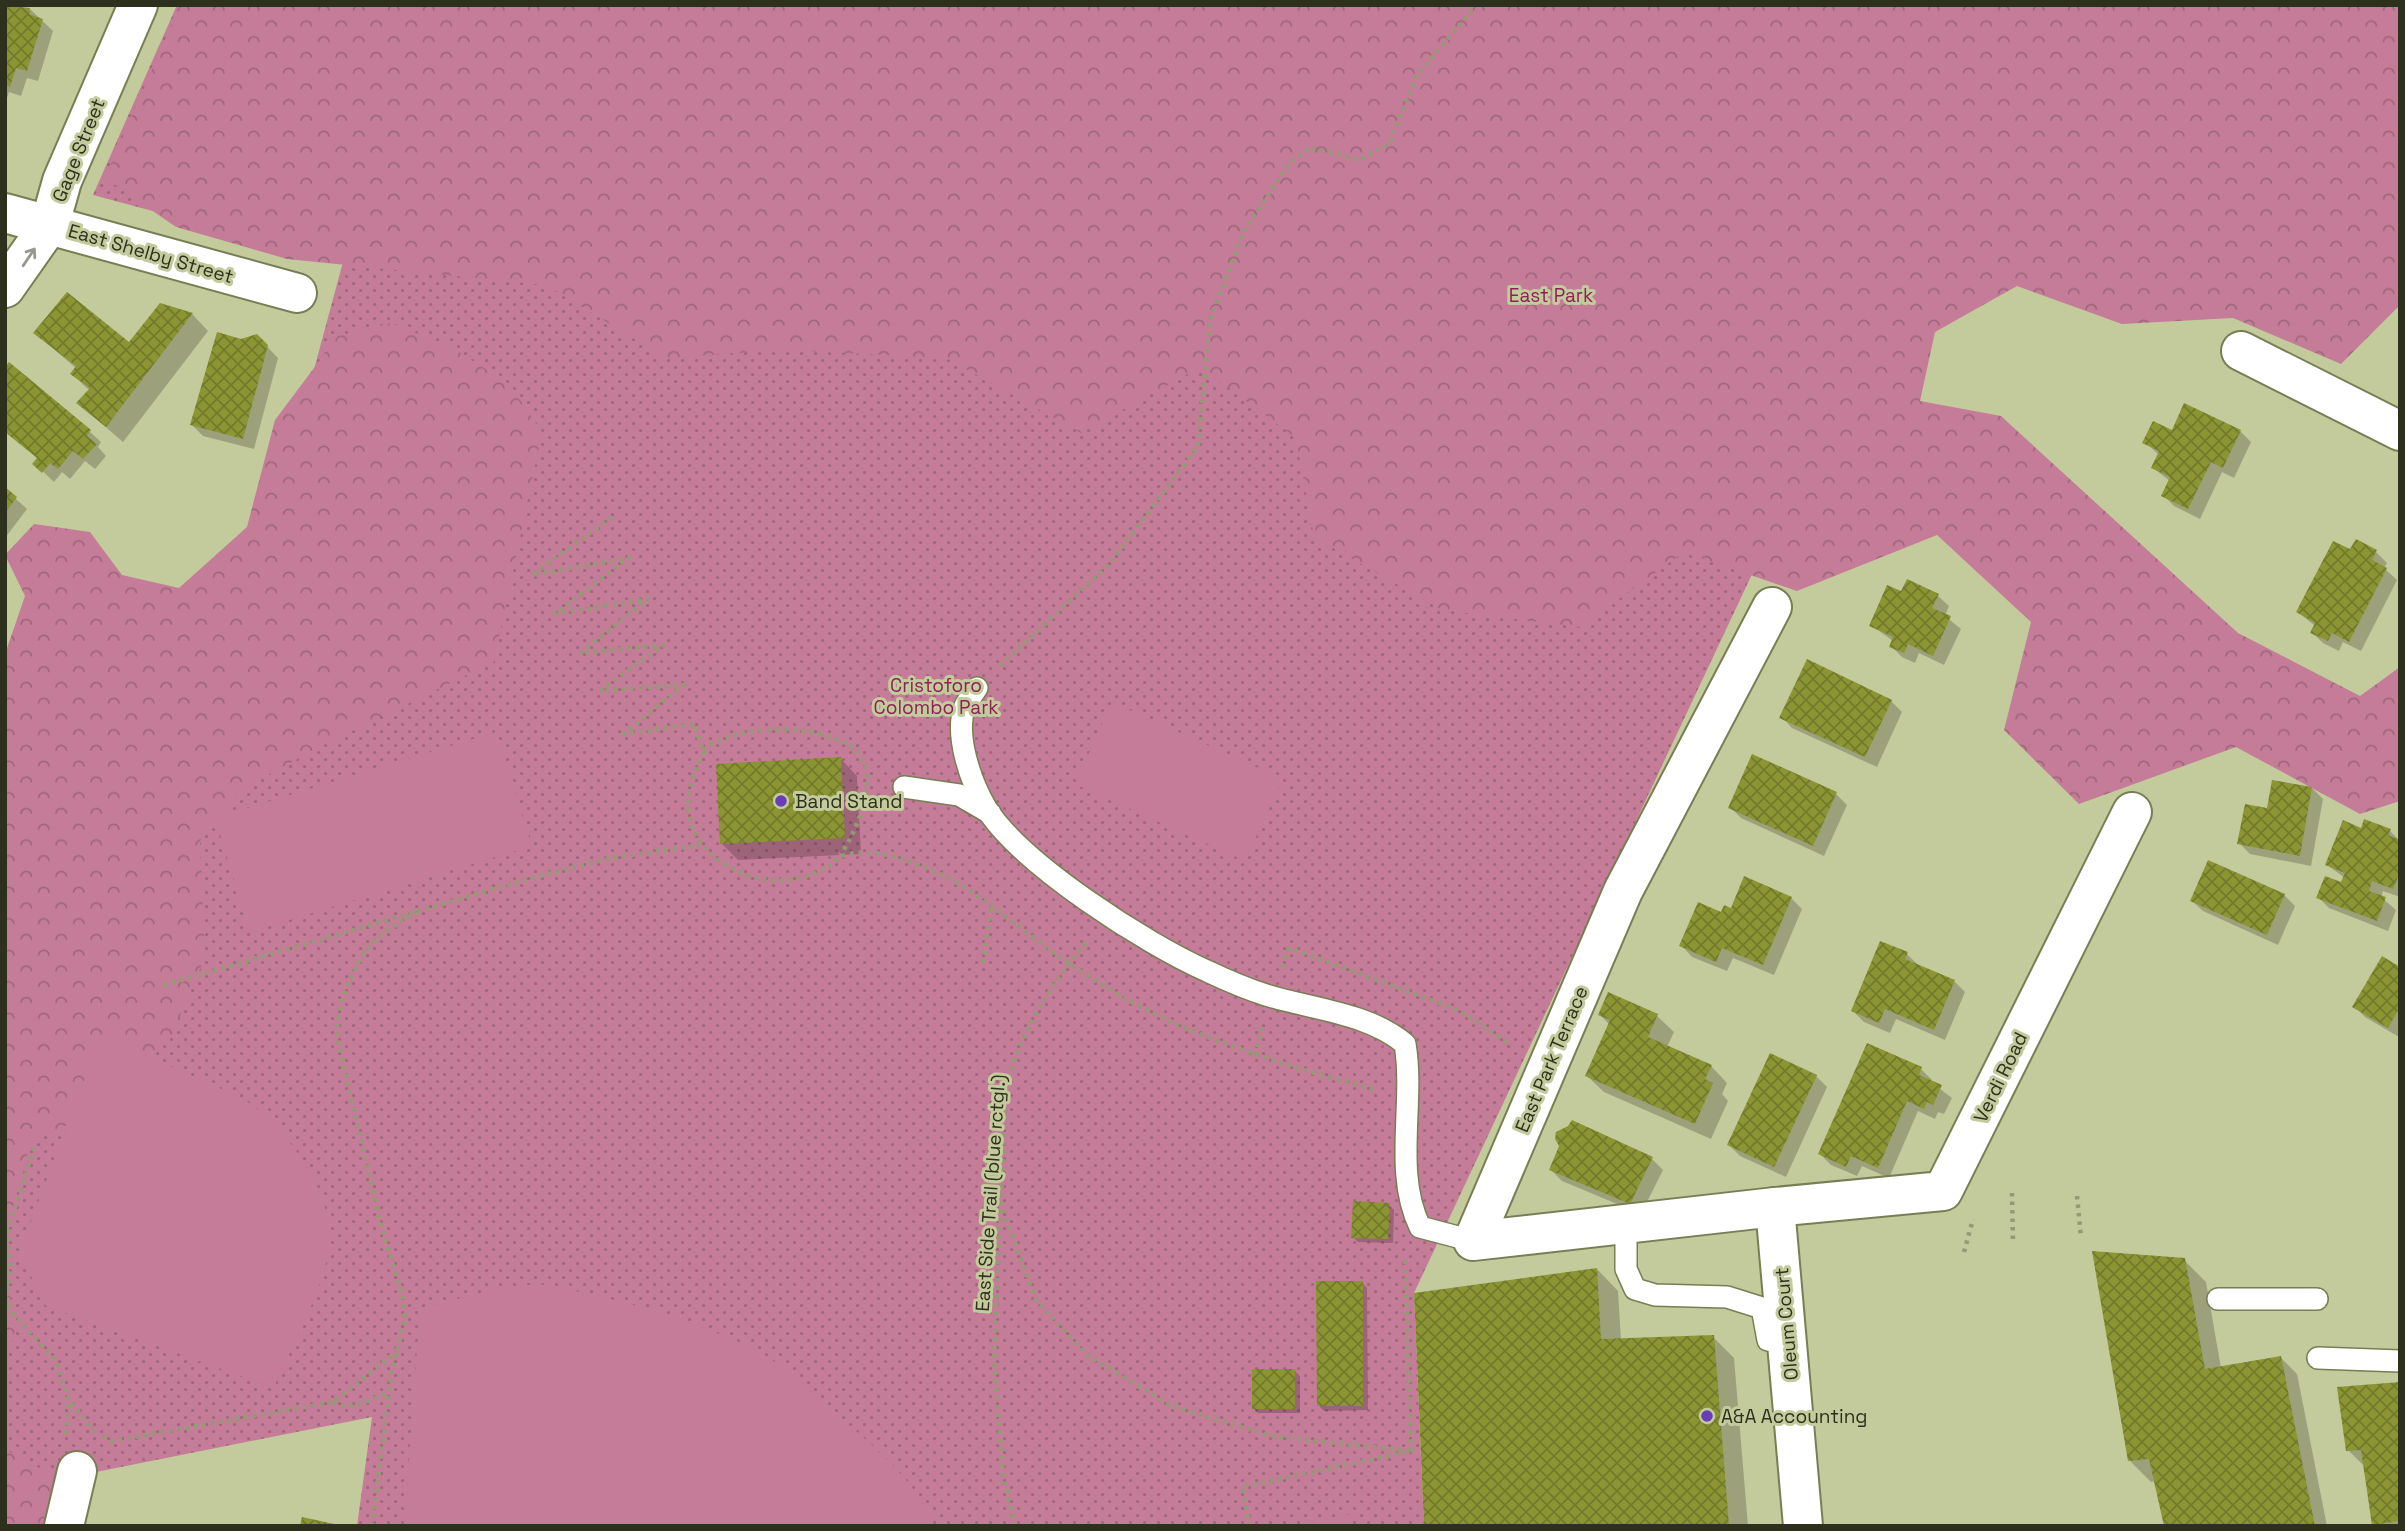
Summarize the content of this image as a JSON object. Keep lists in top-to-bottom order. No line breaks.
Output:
{"streets":{"street":["Gage Street","East Shelby Street","East Park Terrace","Verdi Road","Oleum Court"],"path":["East Side Trail (blue rctgl.)"]},"crossings":[["Gage Street","East Shelby Street"],["Verdi Road","Oleum Court"]],"parks":["East Park","Cristoforo Colombo Park"],"places":["Band Stand","A&A Accounting"]}
